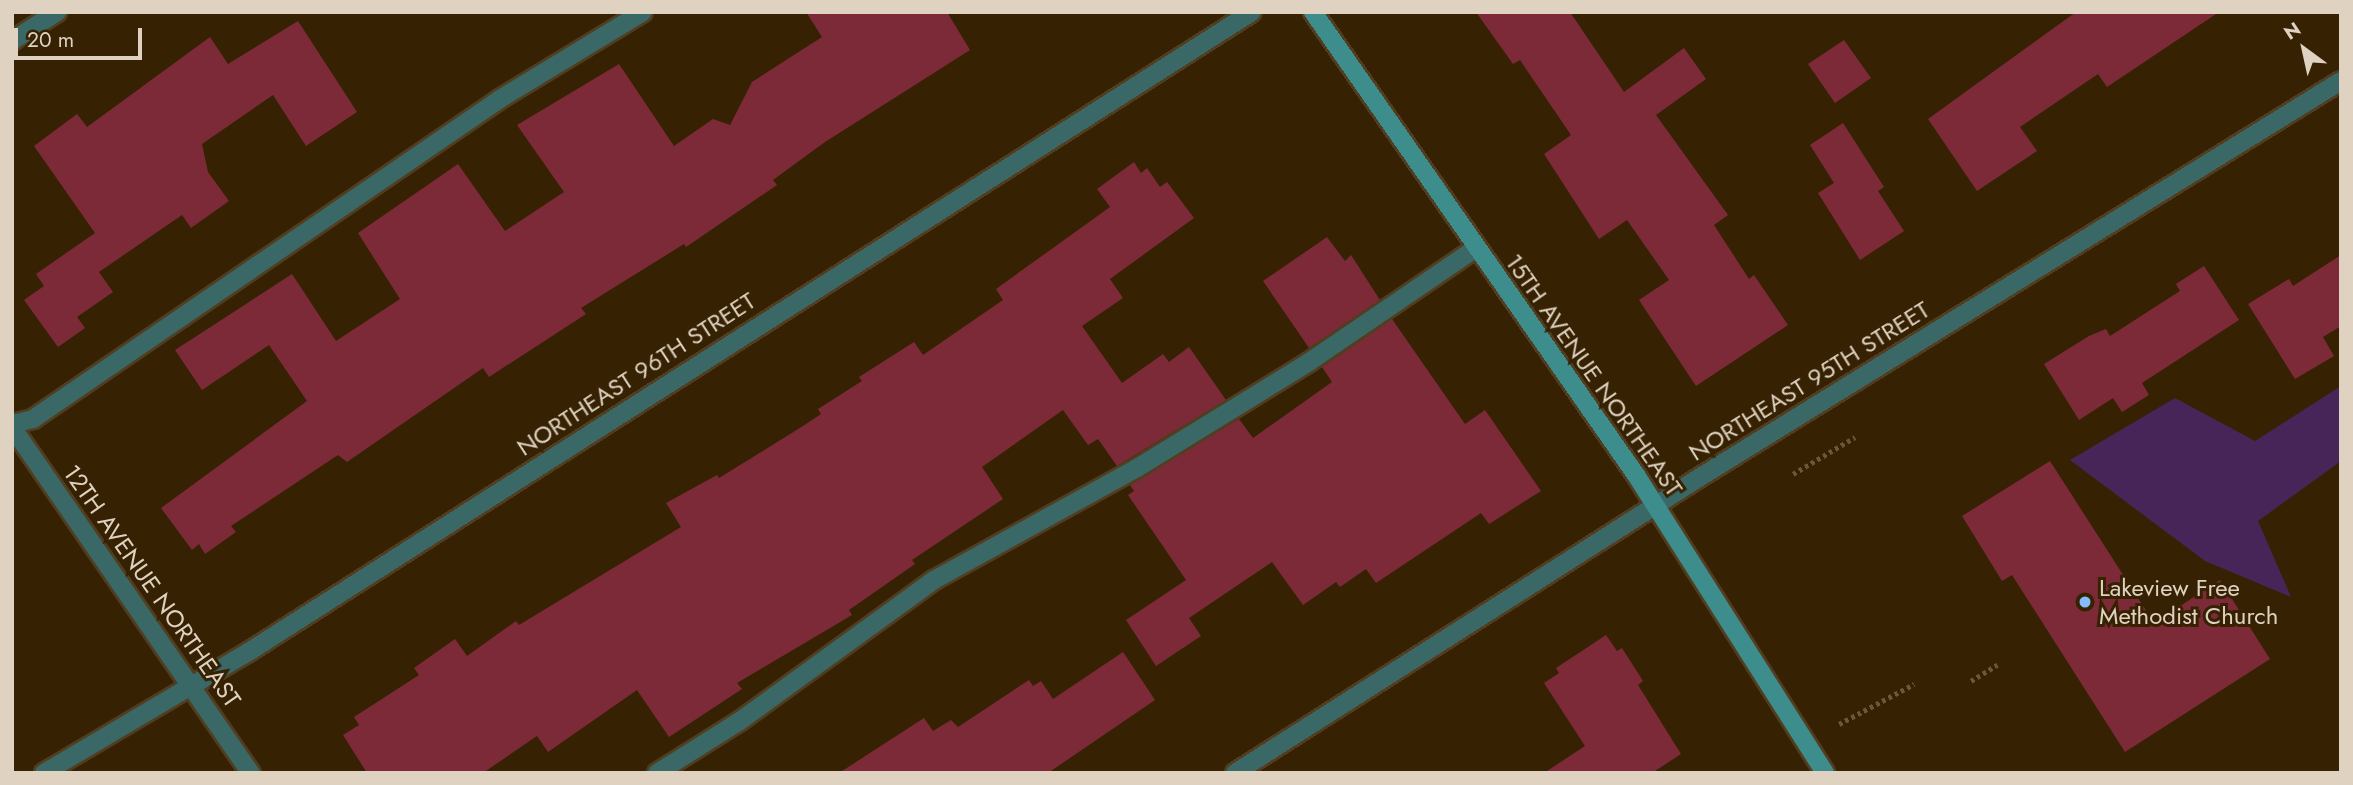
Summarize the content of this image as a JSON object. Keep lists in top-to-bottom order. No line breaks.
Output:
{"streets":{"street":["NORTHEAST 96TH STREET","15TH AVENUE NORTHEAST","NORTHEAST 95TH STREET","12TH AVENUE NORTHEAST"]},"crossings":[["NORTHEAST 96TH STREET","12TH AVENUE NORTHEAST"],["15TH AVENUE NORTHEAST","NORTHEAST 95TH STREET"]],"places":["Lakeview Free Methodist Church"],"scale_bar":"20 m","north":"top left"}
